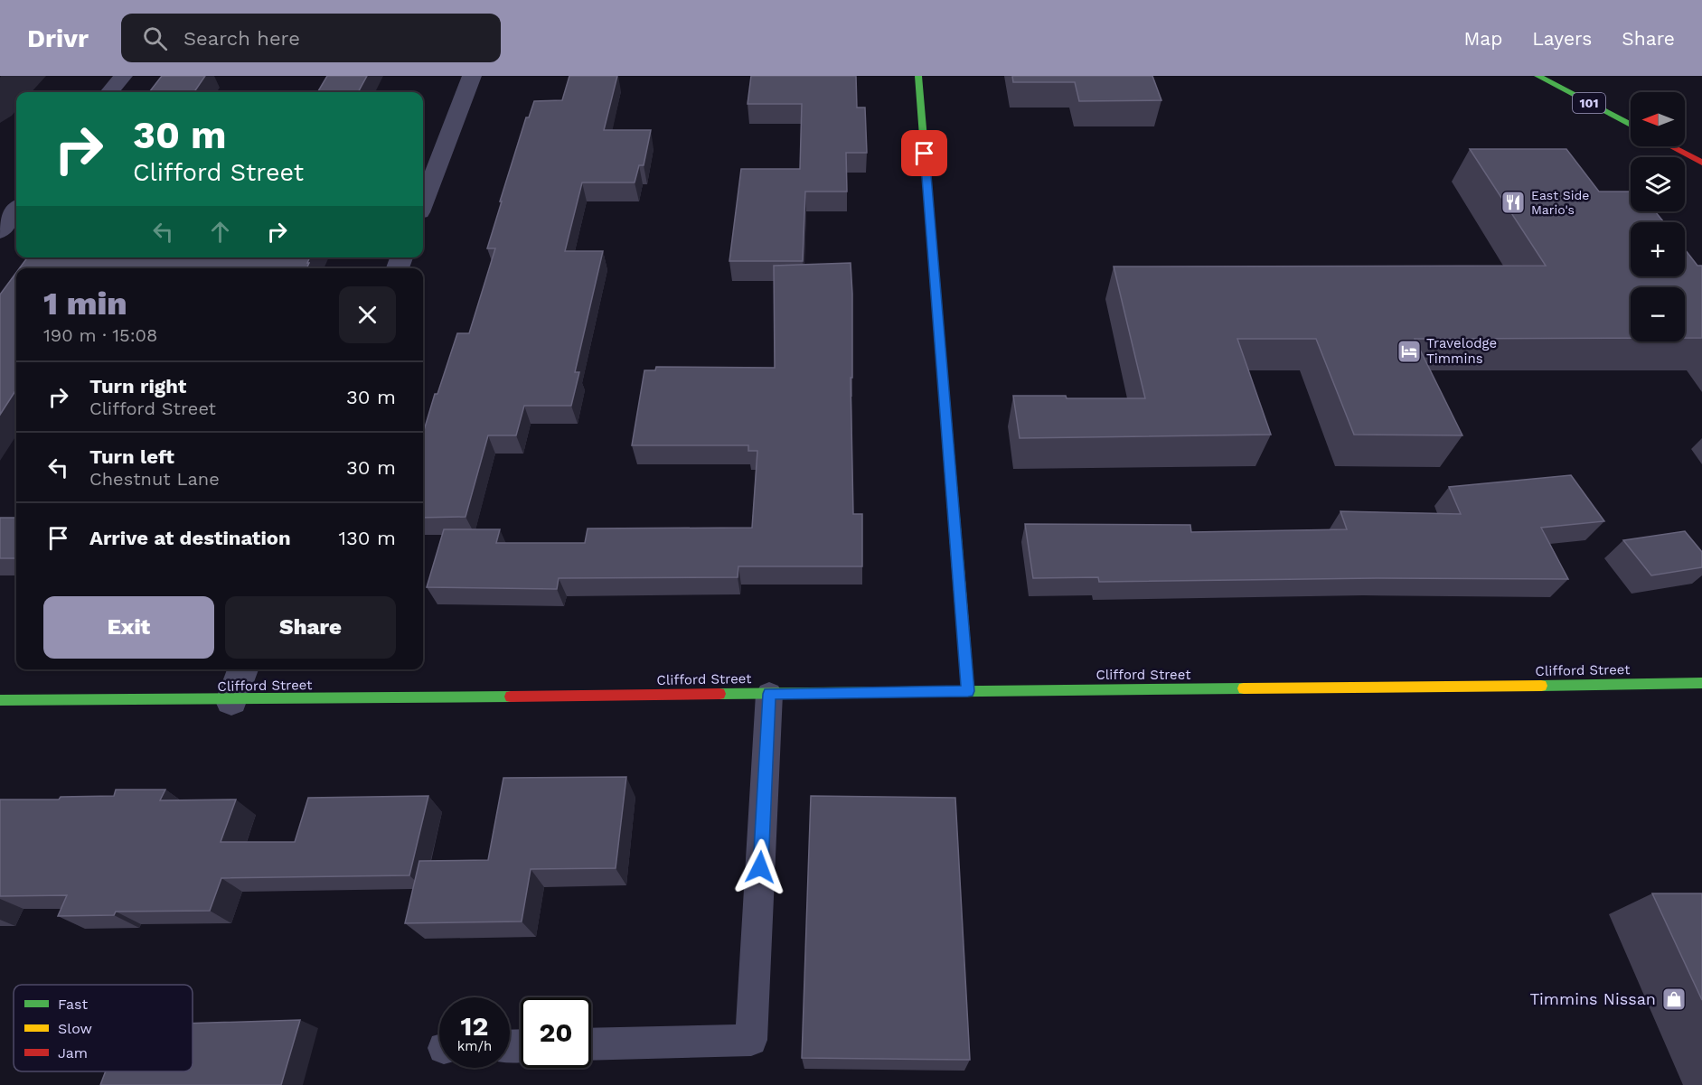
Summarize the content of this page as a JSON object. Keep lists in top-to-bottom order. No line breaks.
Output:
{"streets":{"street":["101","Clifford Street"]},"places":{"restaurant":["East Side Mario's"],"hotel":["Travelodge Timmins"],"shop":["Timmins Nissan"]},"legend":["Fast","Slow","Jam"],"north":"left","page":{"header":"Drivr","search":"Search here","nav":["Map","Layers","Share"],"map_buttons":["+","−"],"turn":["30 m","Clifford Street"],"heading":["1 min","190 m · 15:08"],"list":[{"name":"Turn right","note":"Clifford Street","value":"30 m"},{"name":"Turn left","note":"Chestnut Lane","value":"30 m"},{"name":"Arrive at destination","value":"130 m"}],"buttons":["Exit","Share"],"speed":"12 km/h","limit":"20"}}
